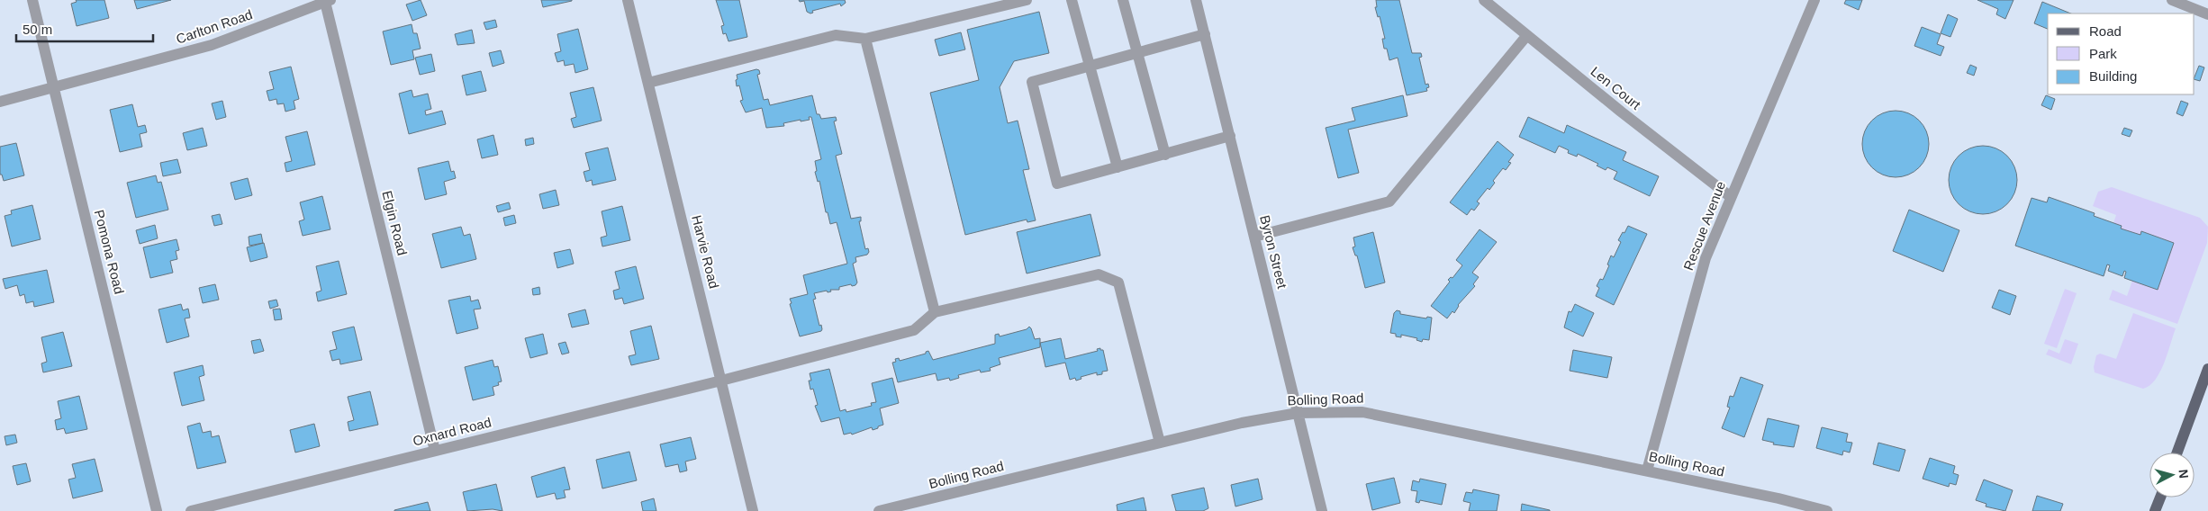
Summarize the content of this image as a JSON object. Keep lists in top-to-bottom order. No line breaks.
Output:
{"streets":{"street":["Carlton Road","Len Court","Elgin Road","Rescue Avenue","Pomona Road","Harvie Road","Byron Street","Bolling Road","Oxnard Road"]},"crossings":[["Carlton Road","Elgin Road"],["Carlton Road","Pomona Road"],["Len Court","Rescue Avenue"],["Elgin Road","Oxnard Road"],["Rescue Avenue","Bolling Road"],["Harvie Road","Oxnard Road"],["Byron Street","Bolling Road"]],"legend":["Road","Park","Building"],"scale_bar":"50 m","north":"right"}
